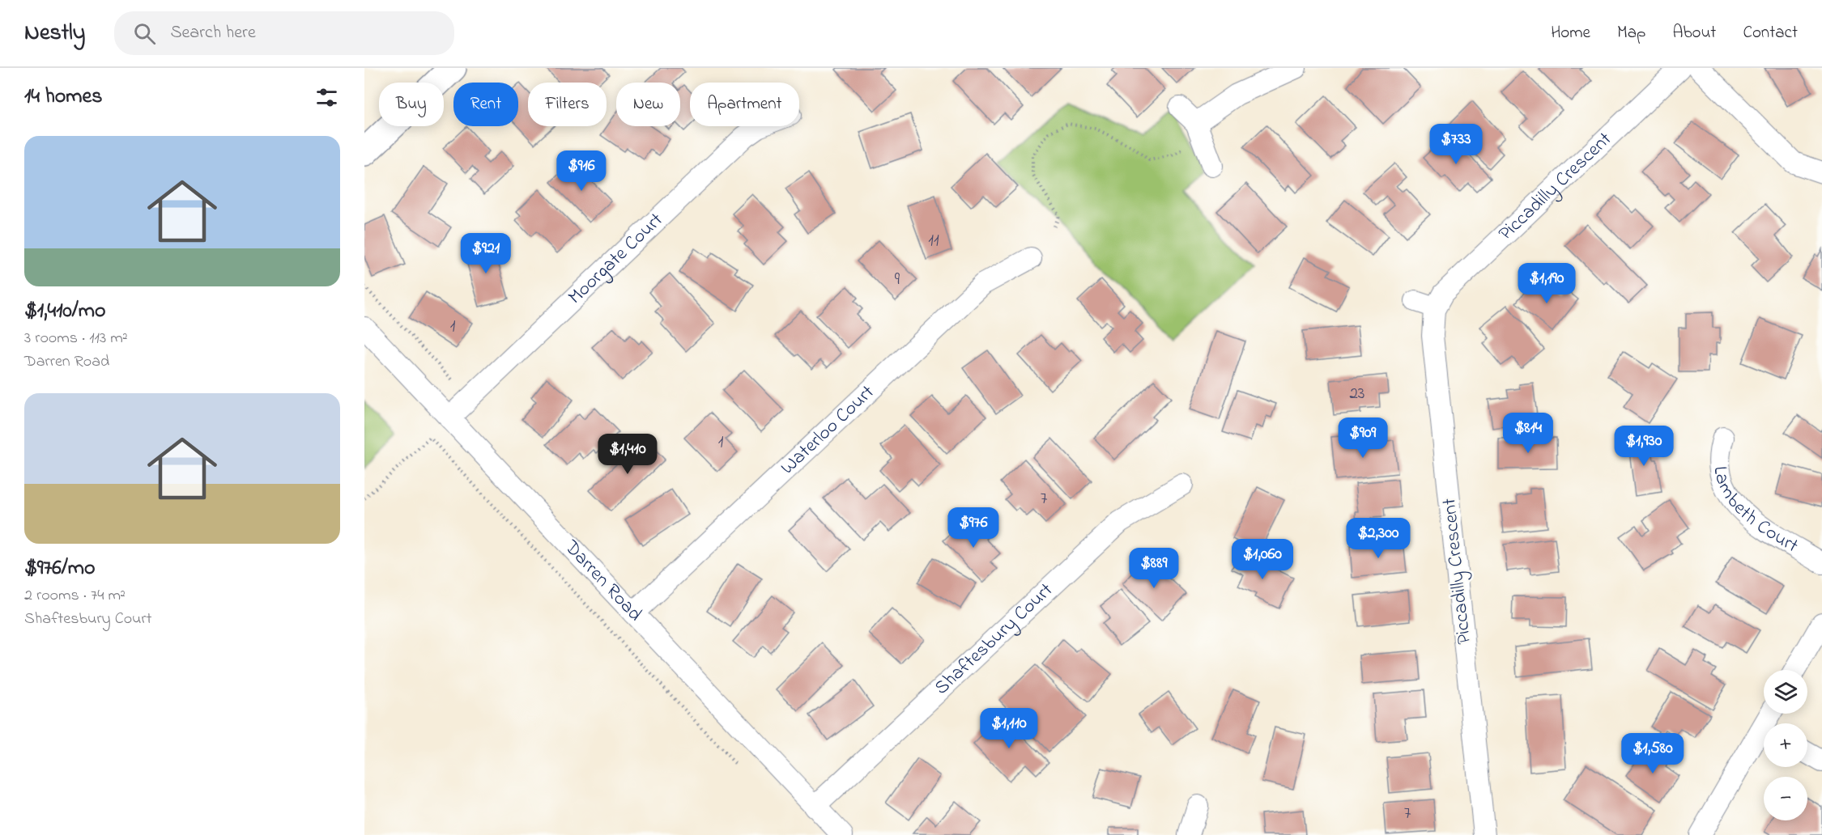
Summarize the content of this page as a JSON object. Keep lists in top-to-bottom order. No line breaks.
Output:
{"streets":{"street":["Piccadilly Crescent","Moorgate Court","Waterloo Court","Lambeth Court","Darren Road","Shaftesbury Court"]},"crossings":[["Moorgate Court","Darren Road"],["Waterloo Court","Darren Road"],["Darren Road","Shaftesbury Court"]],"house_numbers":["11","9","1","23","1","7","7"],"page":{"header":"Nestly","search":"Search here","nav":["Home","Map","About","Contact"],"heading":"14 homes","chip":["Buy","Rent","Filters","New","Apartment"],"price":["$733","$916","$921","$1,190","$814","$909","$1,930","$1,410","$976","$2,300","$1,060","$889","$1,110","$1,580"],"list":[{"name":"$1,410/mo","note":"3 rooms · 113 m² · Darren Road"},{"name":"$976/mo","note":"2 rooms · 74 m² · Shaftesbury Court"}],"map_buttons":["+","−"]}}
